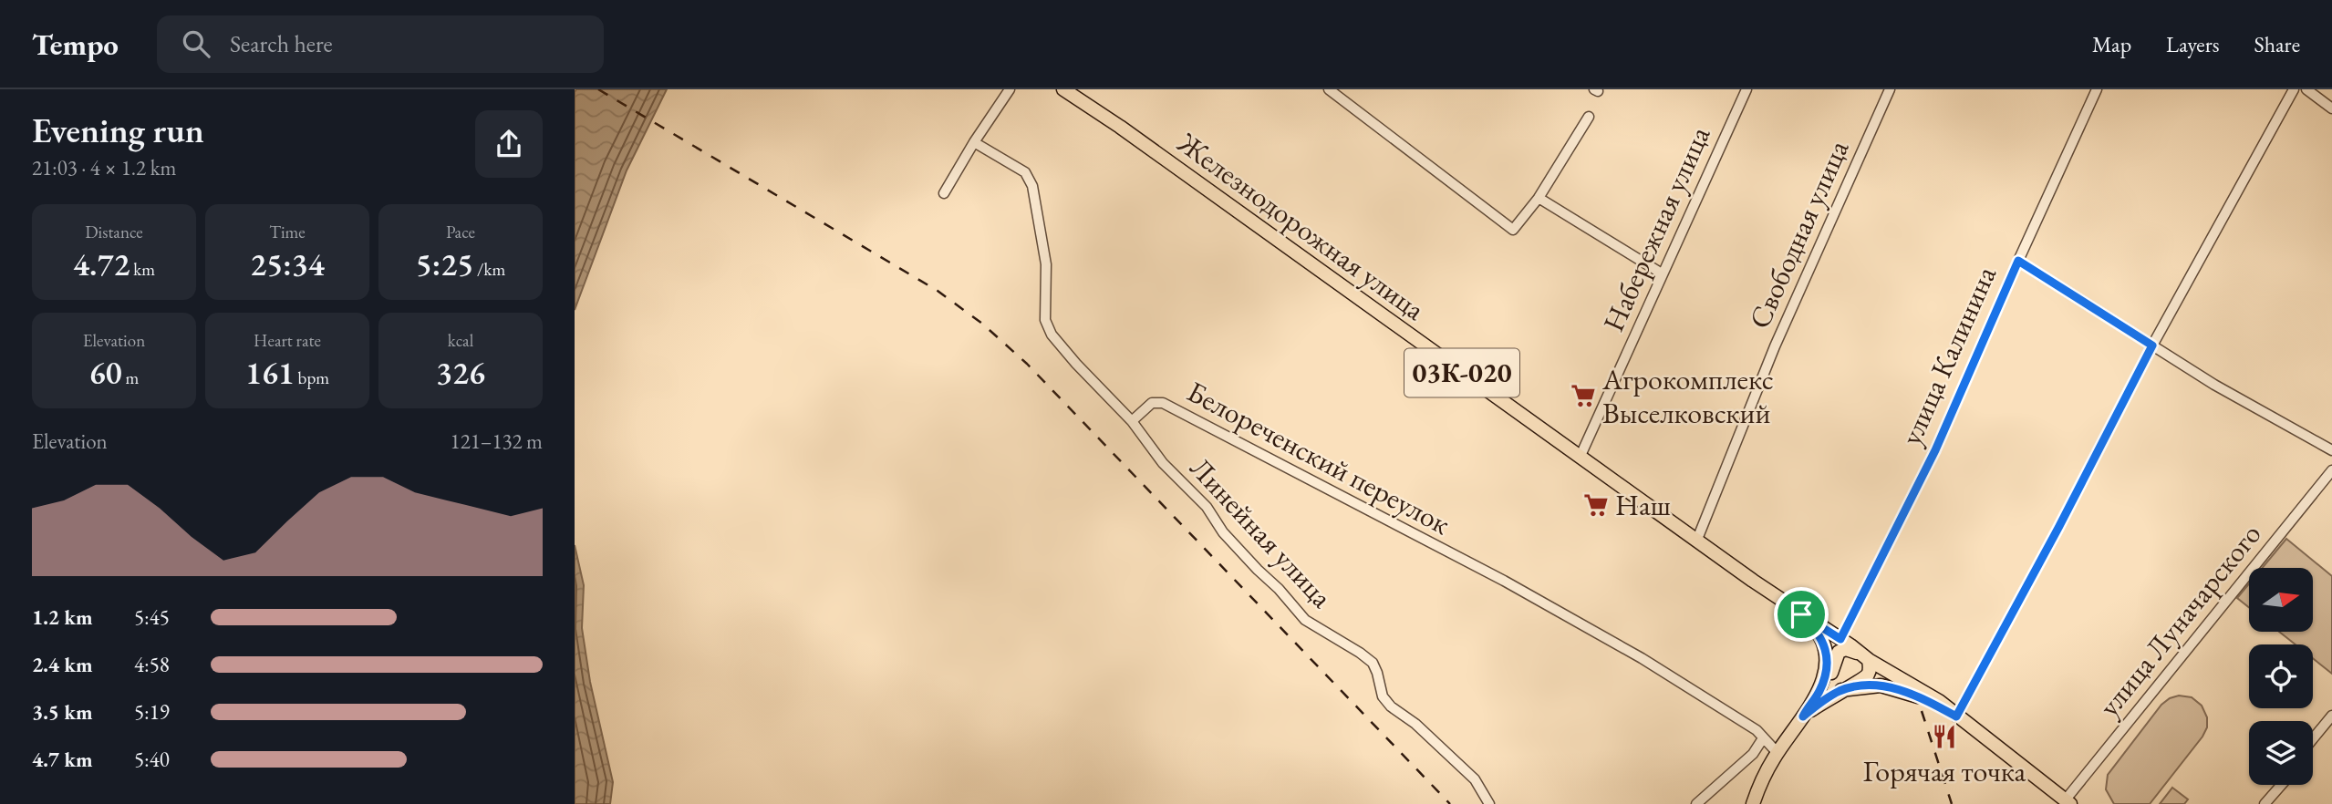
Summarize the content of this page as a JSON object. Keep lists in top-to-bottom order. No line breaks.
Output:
{"streets":{"main road":["Железнодорожная улица","03К-020"],"street":["Набережная улица","Свободная улица","улица Калинина","Белореченский переулок","Линейная улица","улица Луначарского"]},"crossings":[["Железнодорожная улица","Набережная улица"],["Железнодорожная улица","Свободная улица"],["Железнодорожная улица","улица Калинина"],["Железнодорожная улица","улица Луначарского"],["Белореченский переулок","Линейная улица"]],"places":{"supermarket":["Агрокомплекс Выселковский","Наш"],"restaurant":["Горячая точка"]},"north":"right","page":{"header":"Tempo","search":"Search here","nav":["Map","Layers","Share"],"heading":["Evening run","21:03 · 4 × 1.2 km"],"stats":[["Distance","4.72 km"],["Time","25:34"],["Pace","5:25 /km"],["Elevation","60 m"],["Heart rate","161 bpm"],["kcal","326"]],"chart":["Elevation","121–132 m"],"list":[{"name":"1.2 km","note":"5:45"},{"name":"2.4 km","note":"4:58"},{"name":"3.5 km","note":"5:19"},{"name":"4.7 km","note":"5:40"}]}}
